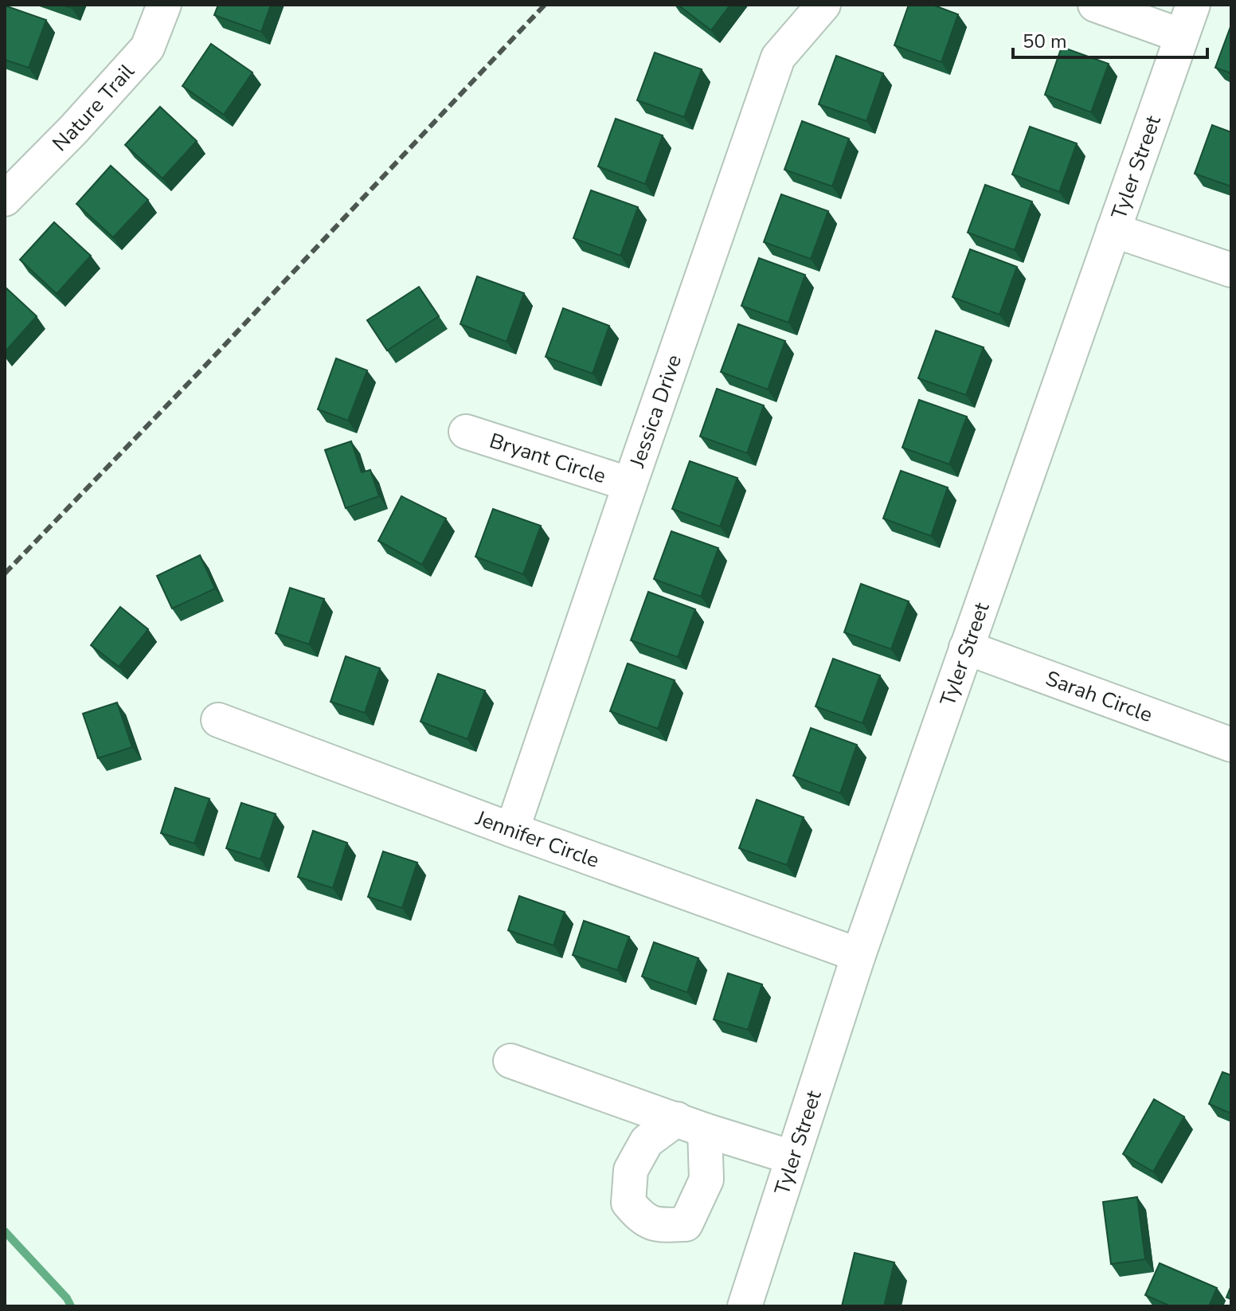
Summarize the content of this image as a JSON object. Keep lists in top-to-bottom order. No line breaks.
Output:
{"streets":{"street":["Nature Trail","Tyler Street","Jessica Drive","Bryant Circle","Sarah Circle","Jennifer Circle"]},"crossings":[["Tyler Street","Sarah Circle"],["Tyler Street","Jennifer Circle"],["Jessica Drive","Bryant Circle"],["Jessica Drive","Jennifer Circle"]],"scale_bar":"50 m"}
